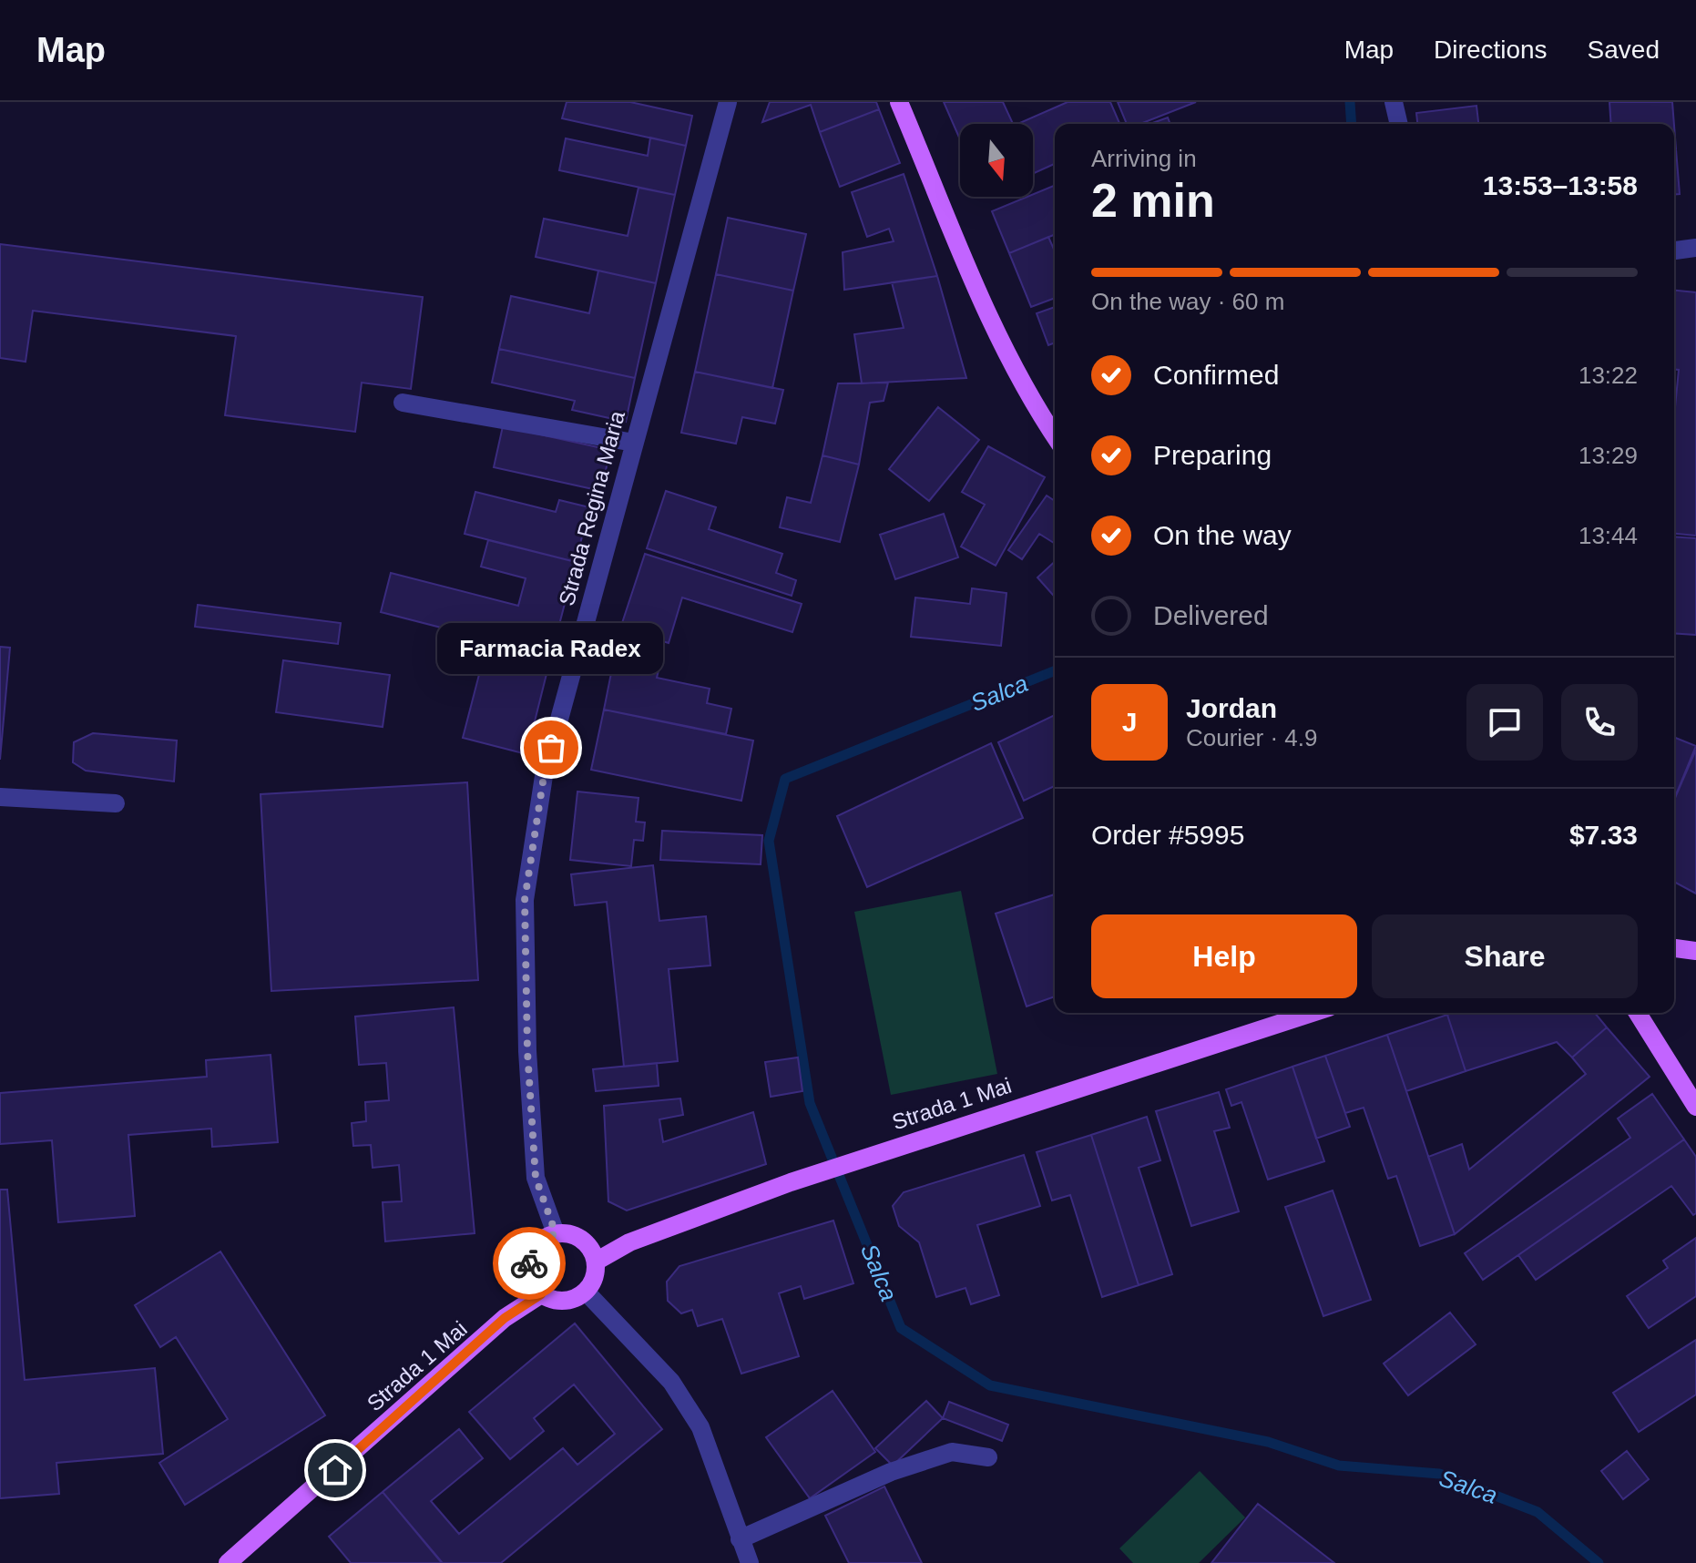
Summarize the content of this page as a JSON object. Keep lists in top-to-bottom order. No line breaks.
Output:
{"streets":{"main road":["Strada 1 Mai"],"street":["Strada Regina Maria"]},"crossings":[["Strada Regina Maria","Strada 1 Mai"]],"water":["Salca"],"places":["Farmacia Radex"],"north":"bottom","page":{"header":"Map","nav":["Map","Directions","Saved"],"heading":["2 min","Arriving in","13:53–13:58"],"panel":["Jordan","Courier · 4.9","Order #5995","$7.33"],"bar":"On the way · 60 m","list":[["Confirmed","13:22"],["Preparing","13:29"],["On the way","13:44"],"Delivered"],"bubble":"Farmacia Radex","round":"J","buttons":["Help","Share"]}}
